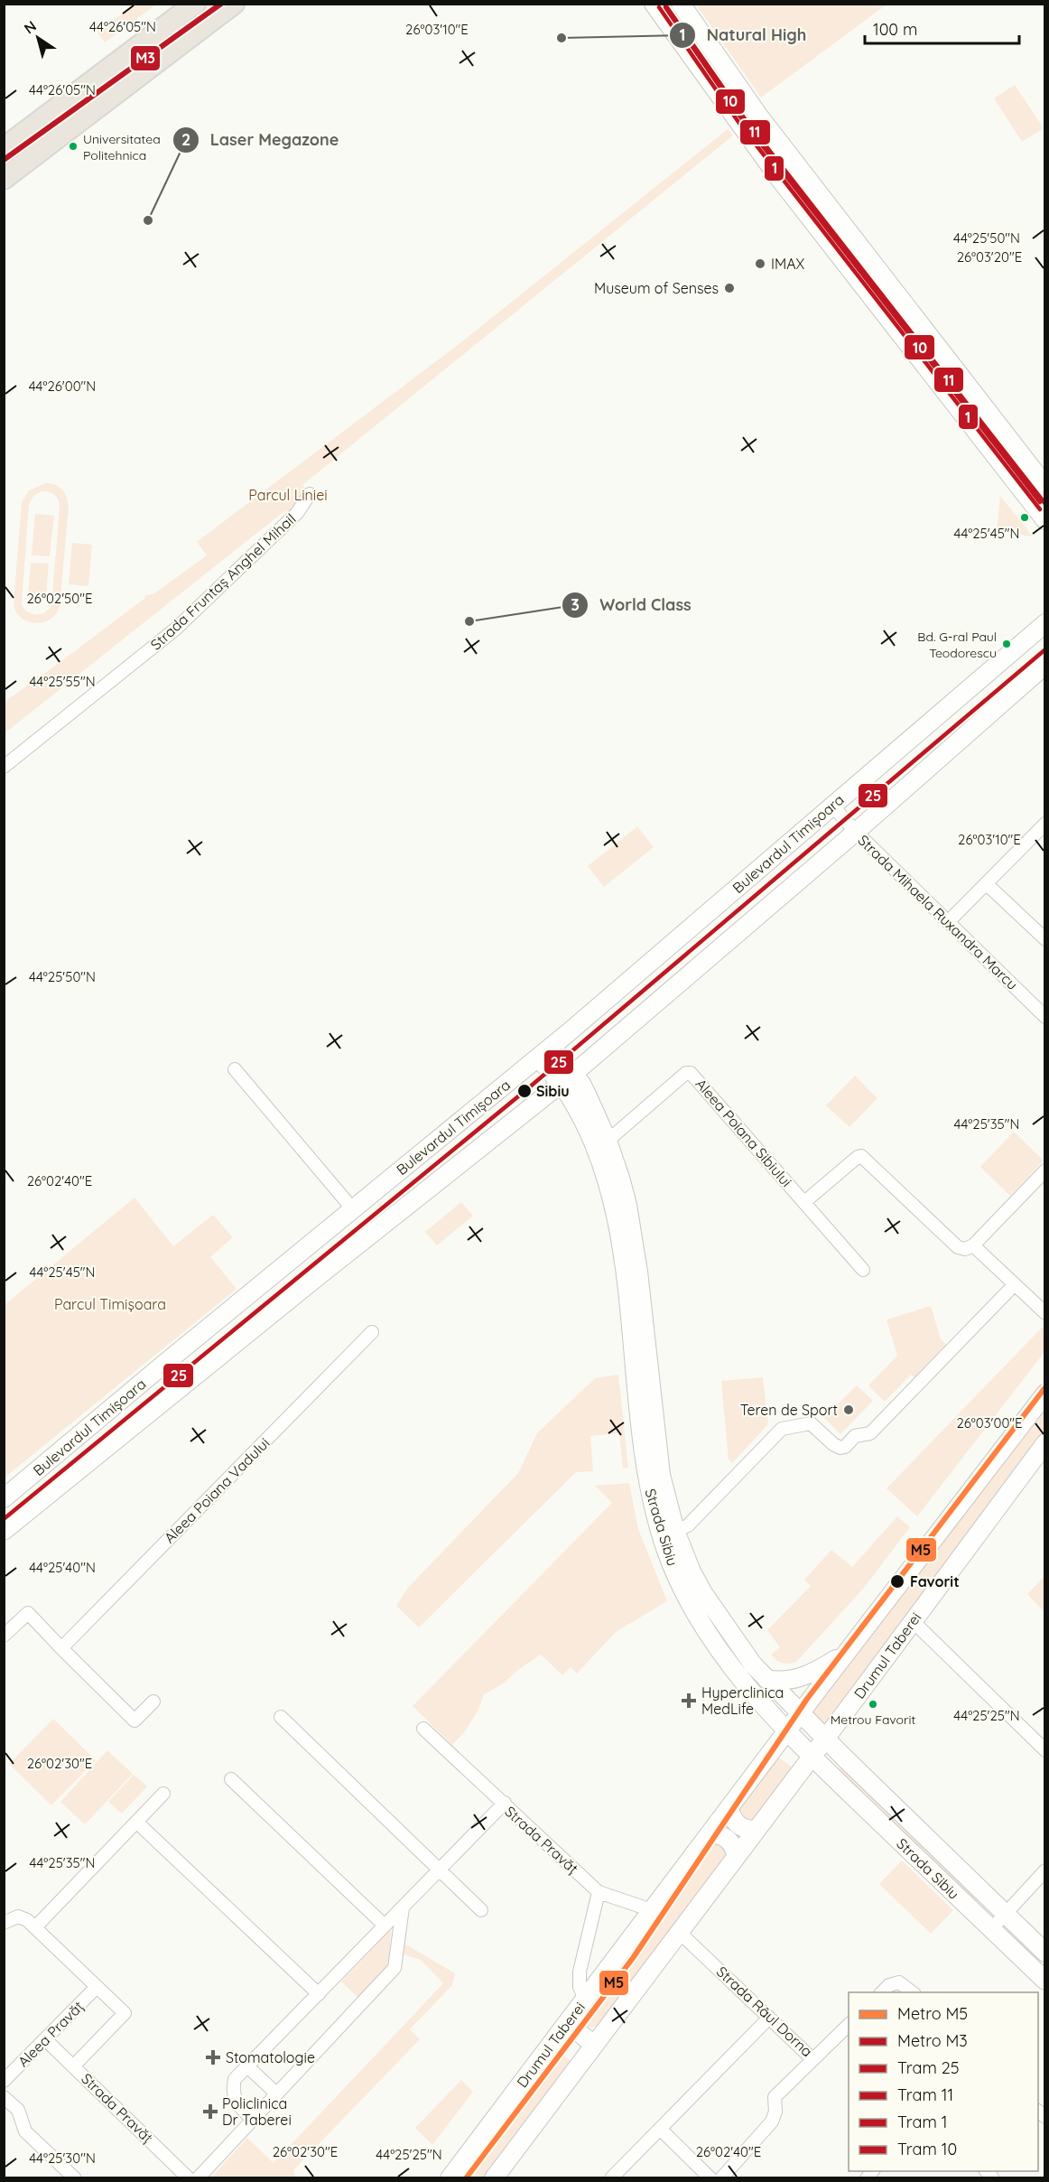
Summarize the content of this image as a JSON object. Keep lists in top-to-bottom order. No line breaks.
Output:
{"streets":{"main road":["Bulevardul Timișoara","Strada Sibiu","Drumul Taberei"],"street":["Strada Fruntaș Anghel Mihail","Strada Mihaela Ruxandra Marcu","Aleea Poiana Sibiului","Aleea Poiana Vadului","Strada Pravăț","Strada Râul Dorna","Aleea Pravăț"]},"crossings":[["Bulevardul Timișoara","Strada Mihaela Ruxandra Marcu"],["Bulevardul Timișoara","Strada Sibiu"],["Aleea Poiana Sibiului","Strada Sibiu"],["Strada Sibiu","Drumul Taberei"],["Drumul Taberei","Strada Râul Dorna"],["Strada Pravăț","Aleea Pravăț"]],"parks":["Parcul Liniei","Parcul Timișoara"],"places":{"other":["Natural High","Universitatea Politehnica","Laser Megazone","IMAX","Museum of Senses","World Class","Bd. G-ral Paul Teodorescu","Sibiu","Teren de Sport","Favorit","Metrou Favorit"],"health":["Hyperclinica MedLife","Stomatologie","Policlinica Dr Taberei"]},"lines":["metro line M3","tram line 11","tram line 1","tram line 10","tram line 25","metro line M5"],"legend":["Metro M5","Metro M3","Tram 25","Tram 11","Tram 1","Tram 10"],"scale_bar":"100 m","north":"top left","coordinates":["44°26'05\"N","26°03'10\"E","44°25'50\"N","26°03'20\"E","44°26'00\"N","44°25'45\"N","26°02'50\"E","44°25'55\"N","44°25'35\"N","26°02'40\"E","26°03'00\"E","44°25'40\"N","44°25'25\"N","26°02'30\"E","44°25'30\"N"]}
